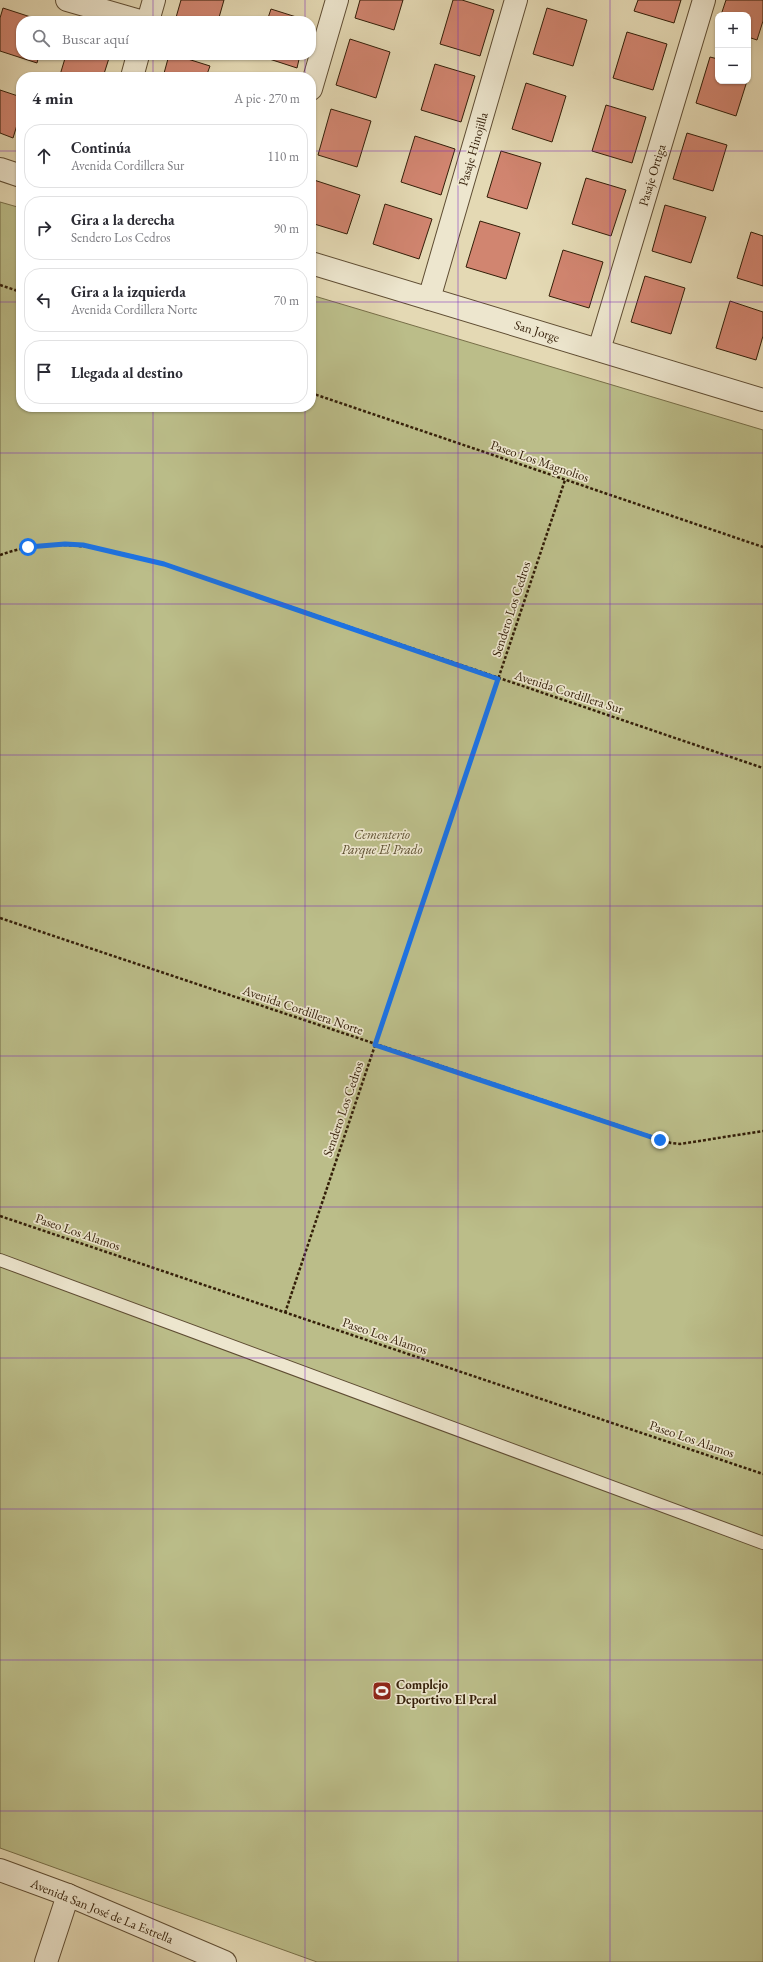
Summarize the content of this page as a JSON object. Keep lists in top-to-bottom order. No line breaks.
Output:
{"streets":{"street":["Pasaje Hinojilla","Pasaje Ortiga","San Jorge","Avenida San José de La Estrella"],"path":["Paseo Los Magnolios","Sendero Los Cedros","Avenida Cordillera Sur","Avenida Cordillera Norte","Paseo Los Alamos"]},"crossings":[["Pasaje Hinojilla","San Jorge"],["Pasaje Ortiga","San Jorge"],["Paseo Los Magnolios","Sendero Los Cedros"],["Sendero Los Cedros","Avenida Cordillera Sur"],["Sendero Los Cedros","Avenida Cordillera Norte"],["Sendero Los Cedros","Paseo Los Alamos"]],"parks":["Cementerio Parque El Prado"],"places":{"sports":["Complejo Deportivo El Peral"]},"page":{"map_buttons":["+","−"],"search":"Buscar aquí","heading":["4 min","A pie · 270 m"],"list":[["Continúa","Avenida Cordillera Sur","110 m"],["Gira a la derecha","Sendero Los Cedros","90 m"],["Gira a la izquierda","Avenida Cordillera Norte","70 m"],"Llegada al destino"]}}
